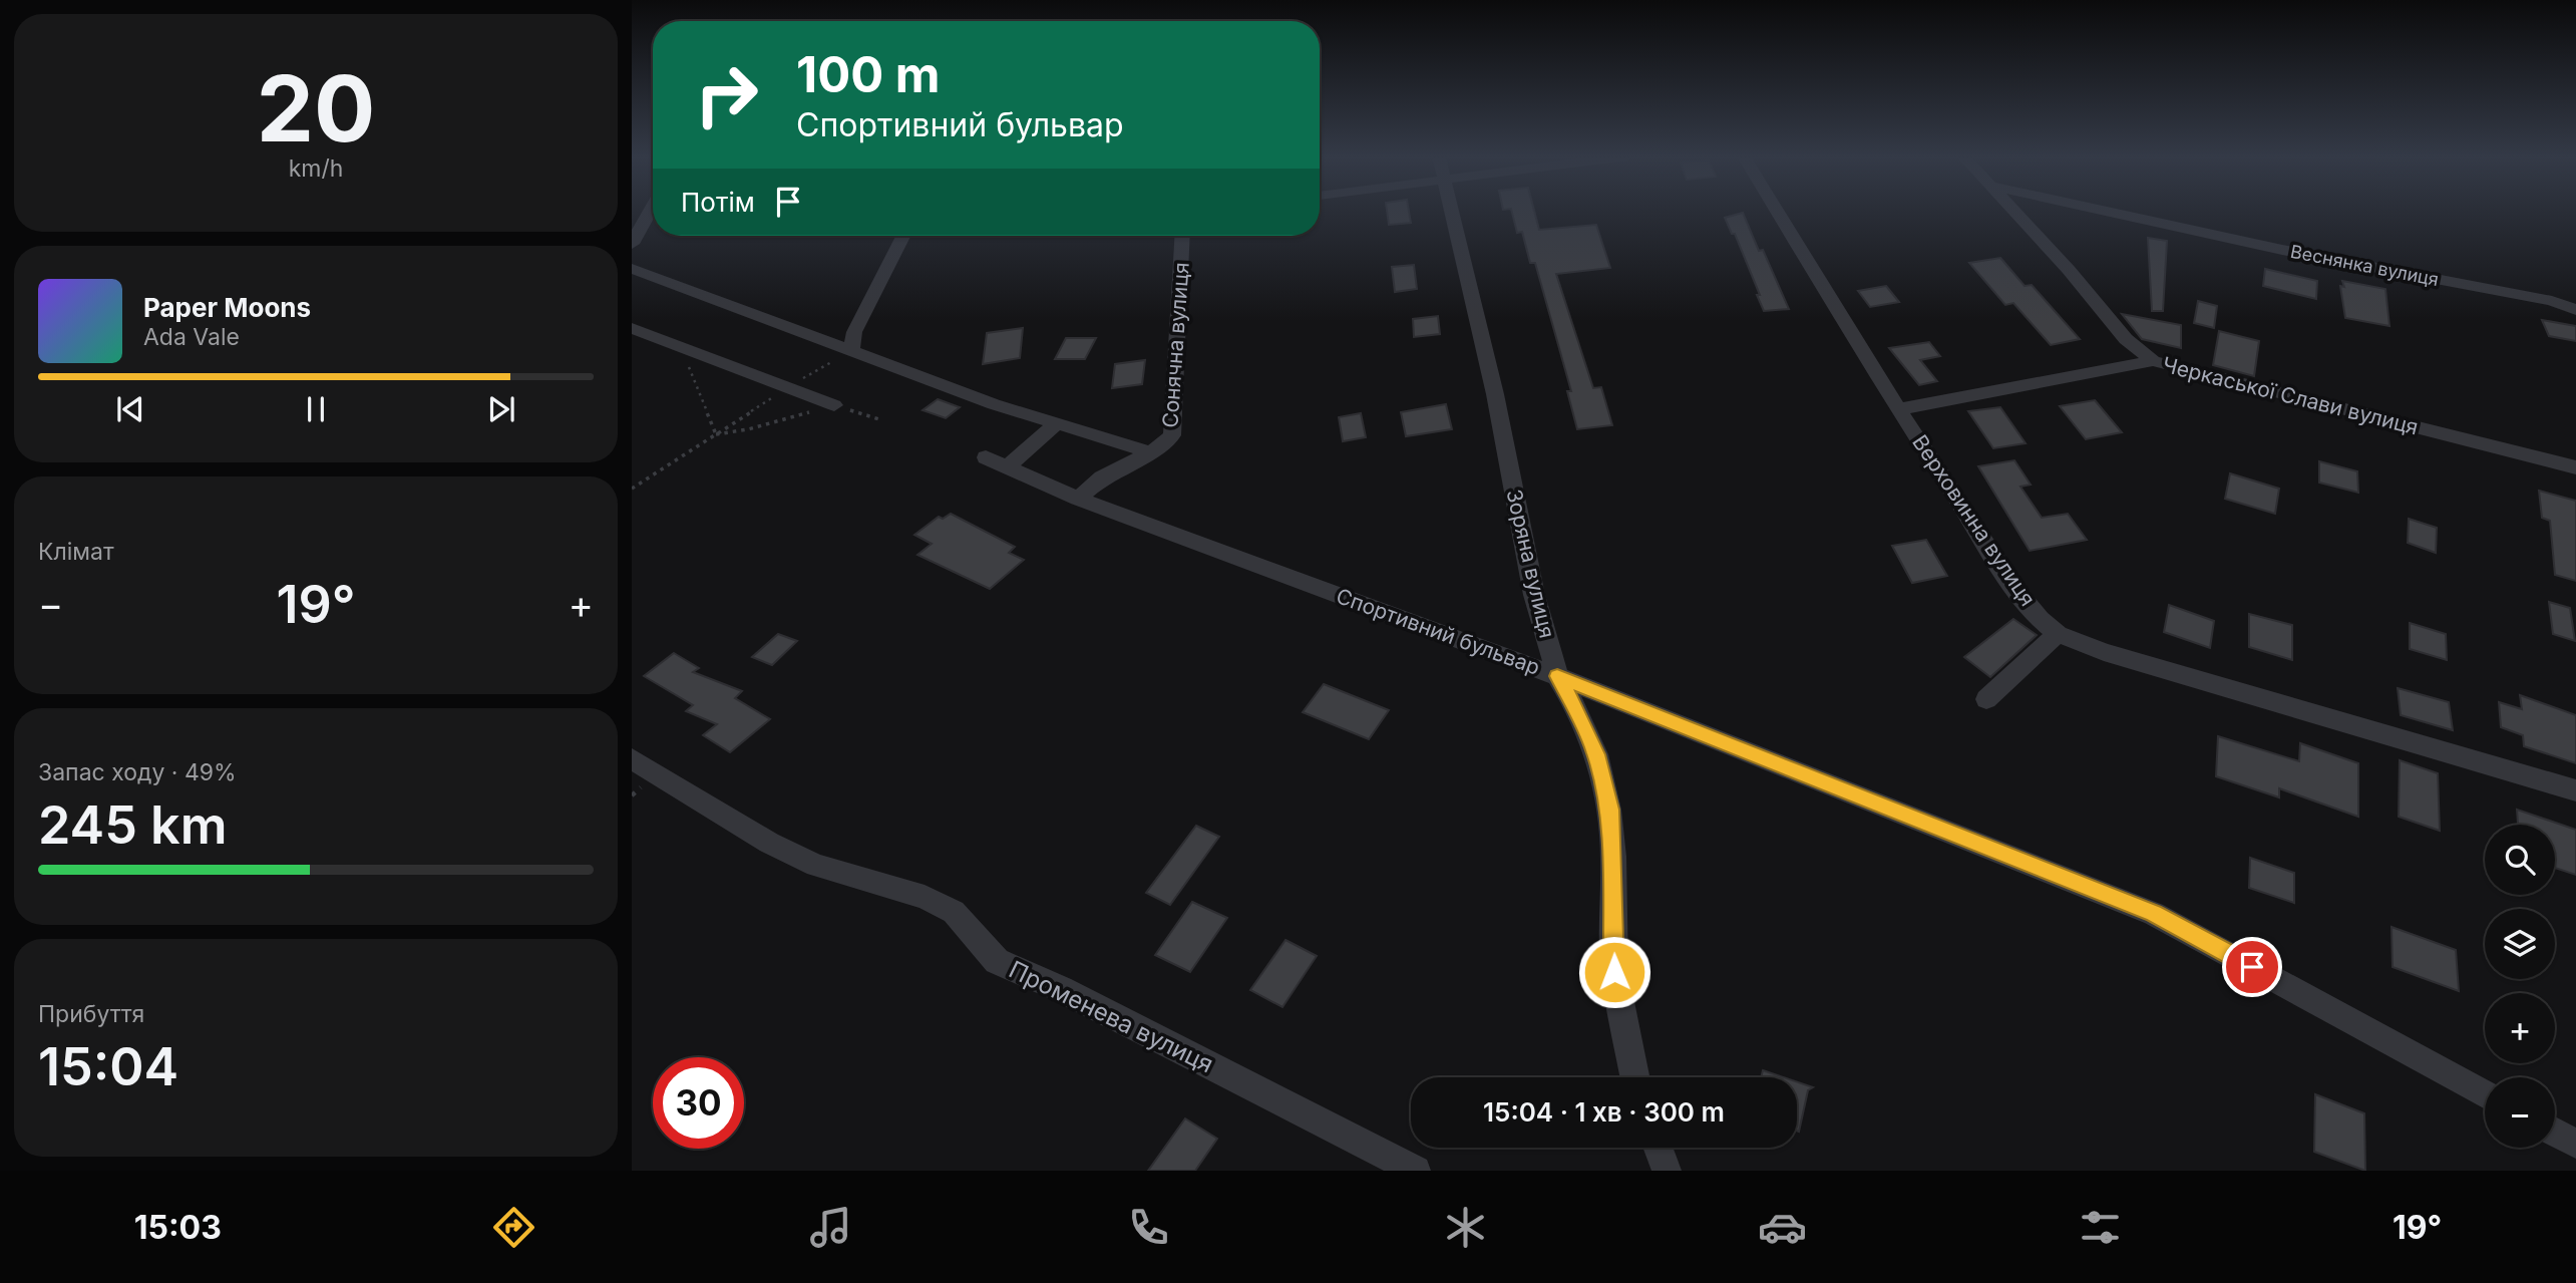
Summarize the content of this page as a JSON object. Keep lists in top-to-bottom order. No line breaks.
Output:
{"streets":{"street":["Веснянка вулиця","Сонячна вулиця","Черкаської Слави вулиця","Верховинна вулиця","Зоряна вулиця","Спортивний бульвар","Променева вулиця"]},"crossings":[["Зоряна вулиця","Спортивний бульвар"]],"page":{"tile":[["20","km/h"],"Клімат",["Запас ходу · 49%","245 km"],["Прибуття","15:04"]],"turn":["100 m","Спортивний бульвар"],"then":"Потім","song":["Paper Moons","Ada Vale"],"heat":["−","19°","+"],"map_buttons":["+","−"],"limit":"30","trip":"15:04 · 1 хв · 300 m","tabs":["15:03","19°"]}}
